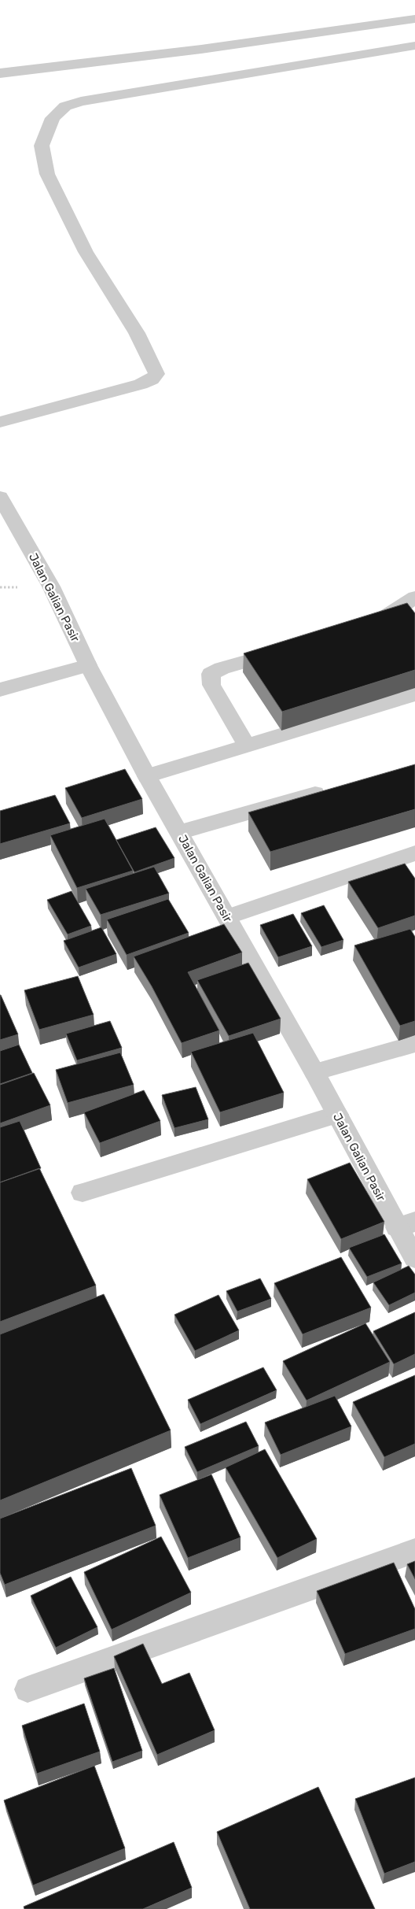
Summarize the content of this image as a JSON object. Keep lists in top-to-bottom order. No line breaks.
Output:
{"streets":{"street":["Jalan Galian Pasir"]}}
